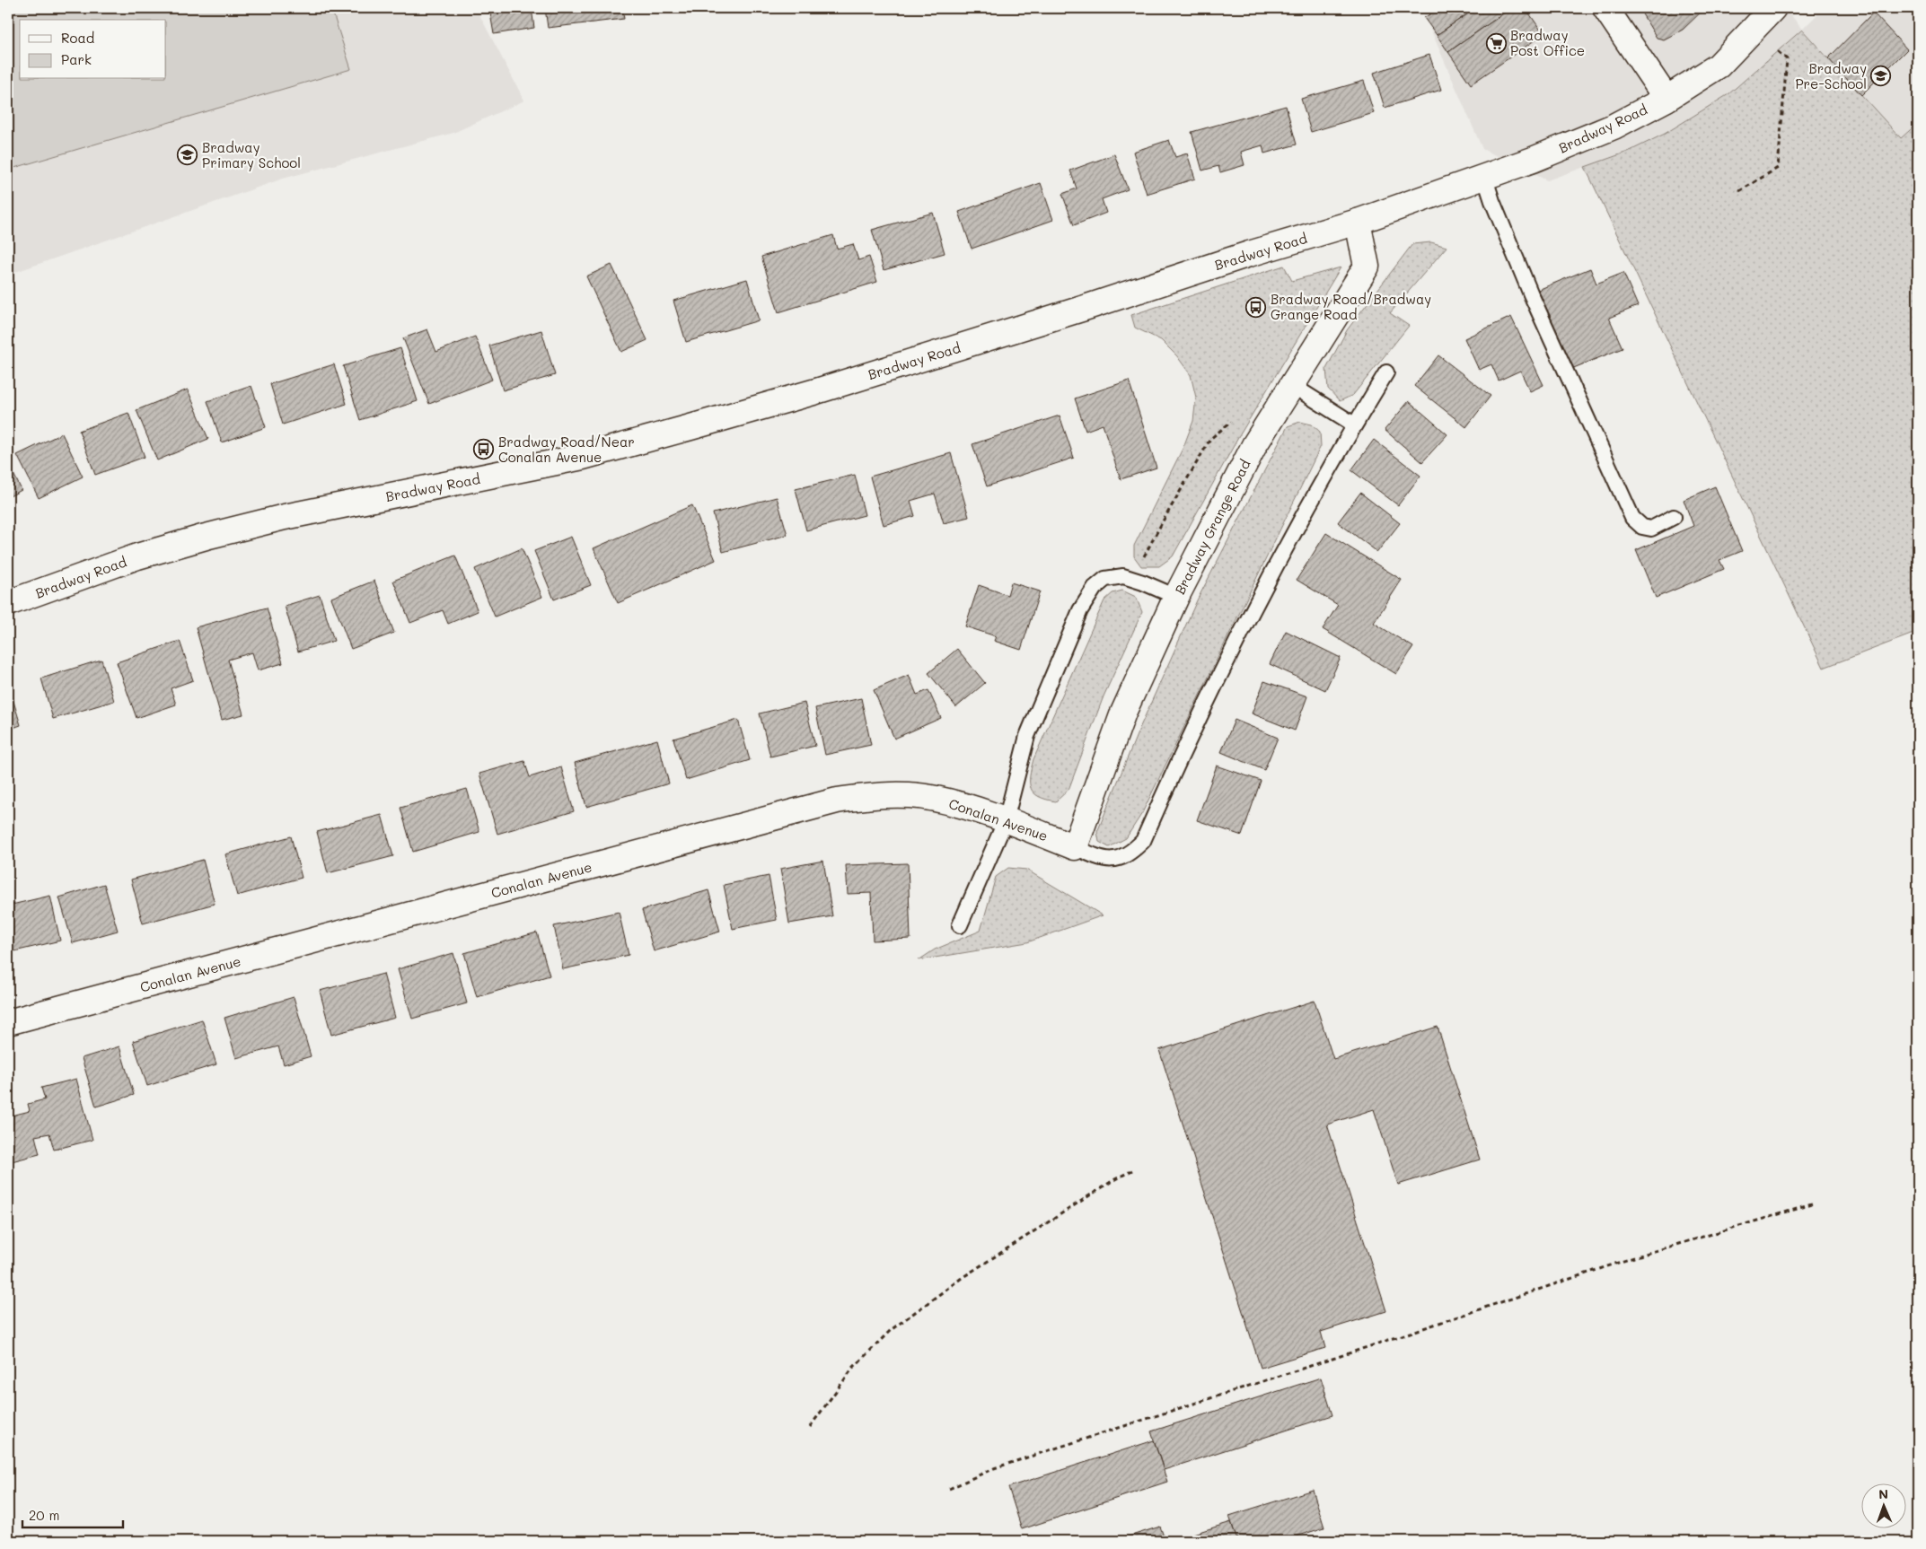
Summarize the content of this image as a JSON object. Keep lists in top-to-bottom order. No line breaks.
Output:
{"streets":{"street":["Bradway Road","Bradway Grange Road","Conalan Avenue"]},"crossings":[["Bradway Road","Bradway Grange Road"],["Bradway Grange Road","Conalan Avenue"]],"places":{"supermarket":["Bradway Post Office"],"school or university":["Bradway Pre-School","Bradway Primary School"],"bus stop":["Bradway Road/Bradway Grange Road","Bradway Road/Near Conalan Avenue"]},"legend":["Road","Park"],"scale_bar":"20 m","north":"top"}
